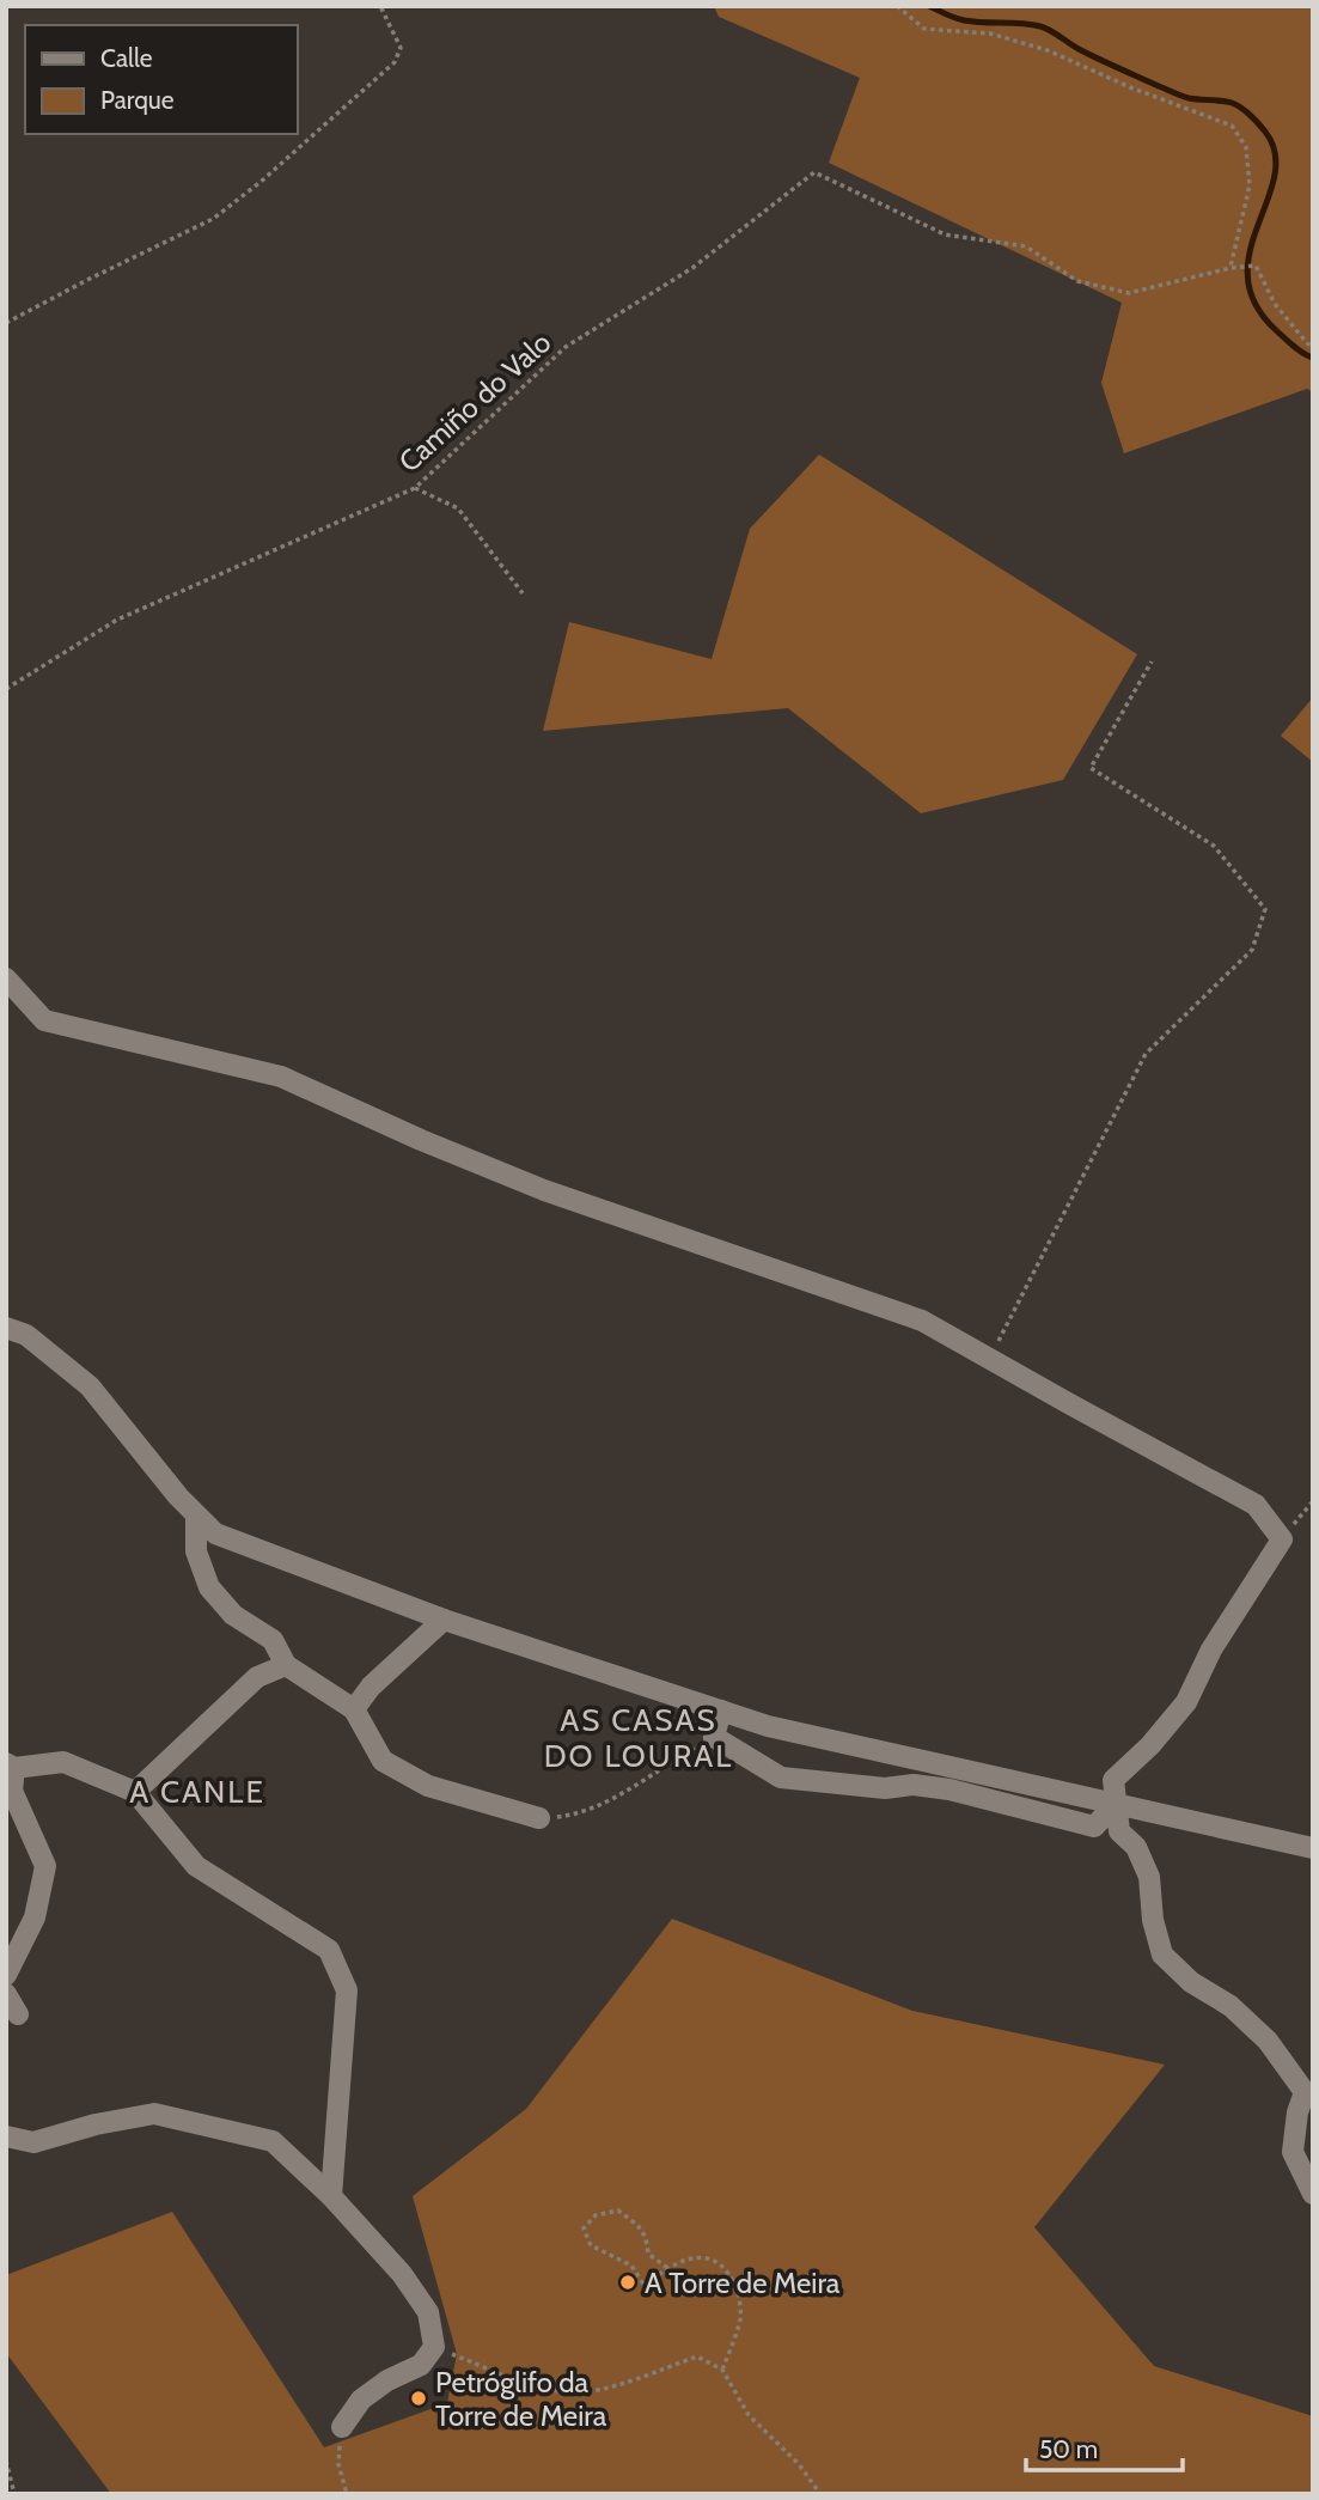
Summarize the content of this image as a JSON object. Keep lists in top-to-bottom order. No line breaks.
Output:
{"streets":{"path":["Camiño do Valo"]},"districts":["AS CASAS DO LOURAL","A CANLE"],"places":["A Torre de Meira","Petróglifo da Torre de Meira"],"legend":["Calle","Parque"],"scale_bar":"50 m"}
